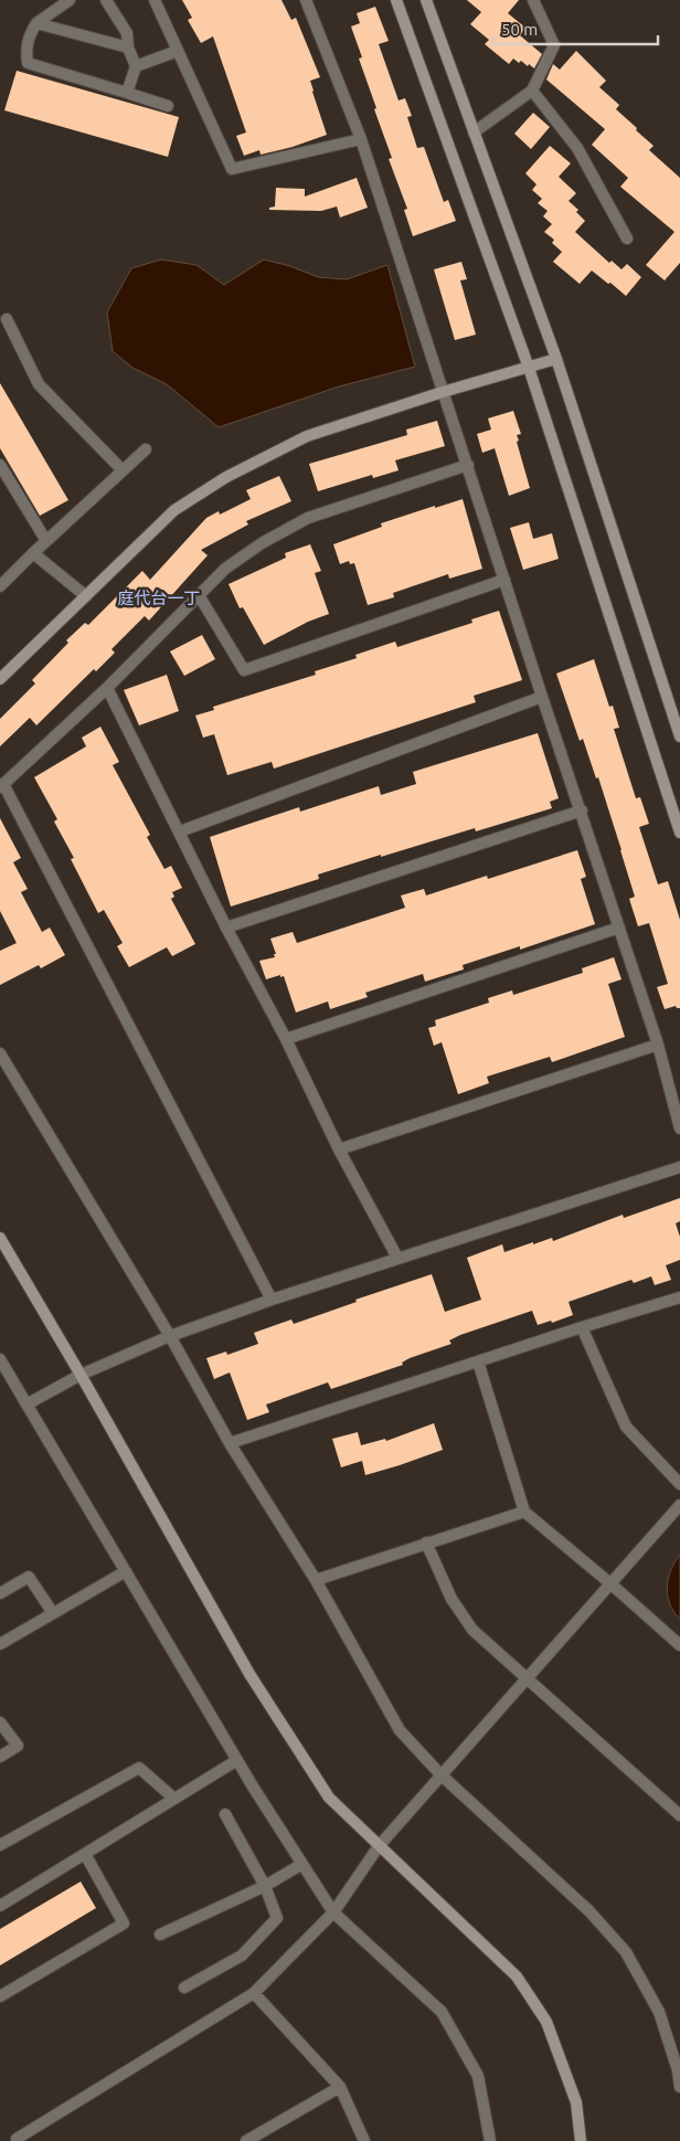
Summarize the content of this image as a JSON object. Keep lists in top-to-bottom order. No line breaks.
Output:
{"districts":["庭代台一丁"],"scale_bar":"50 m"}
